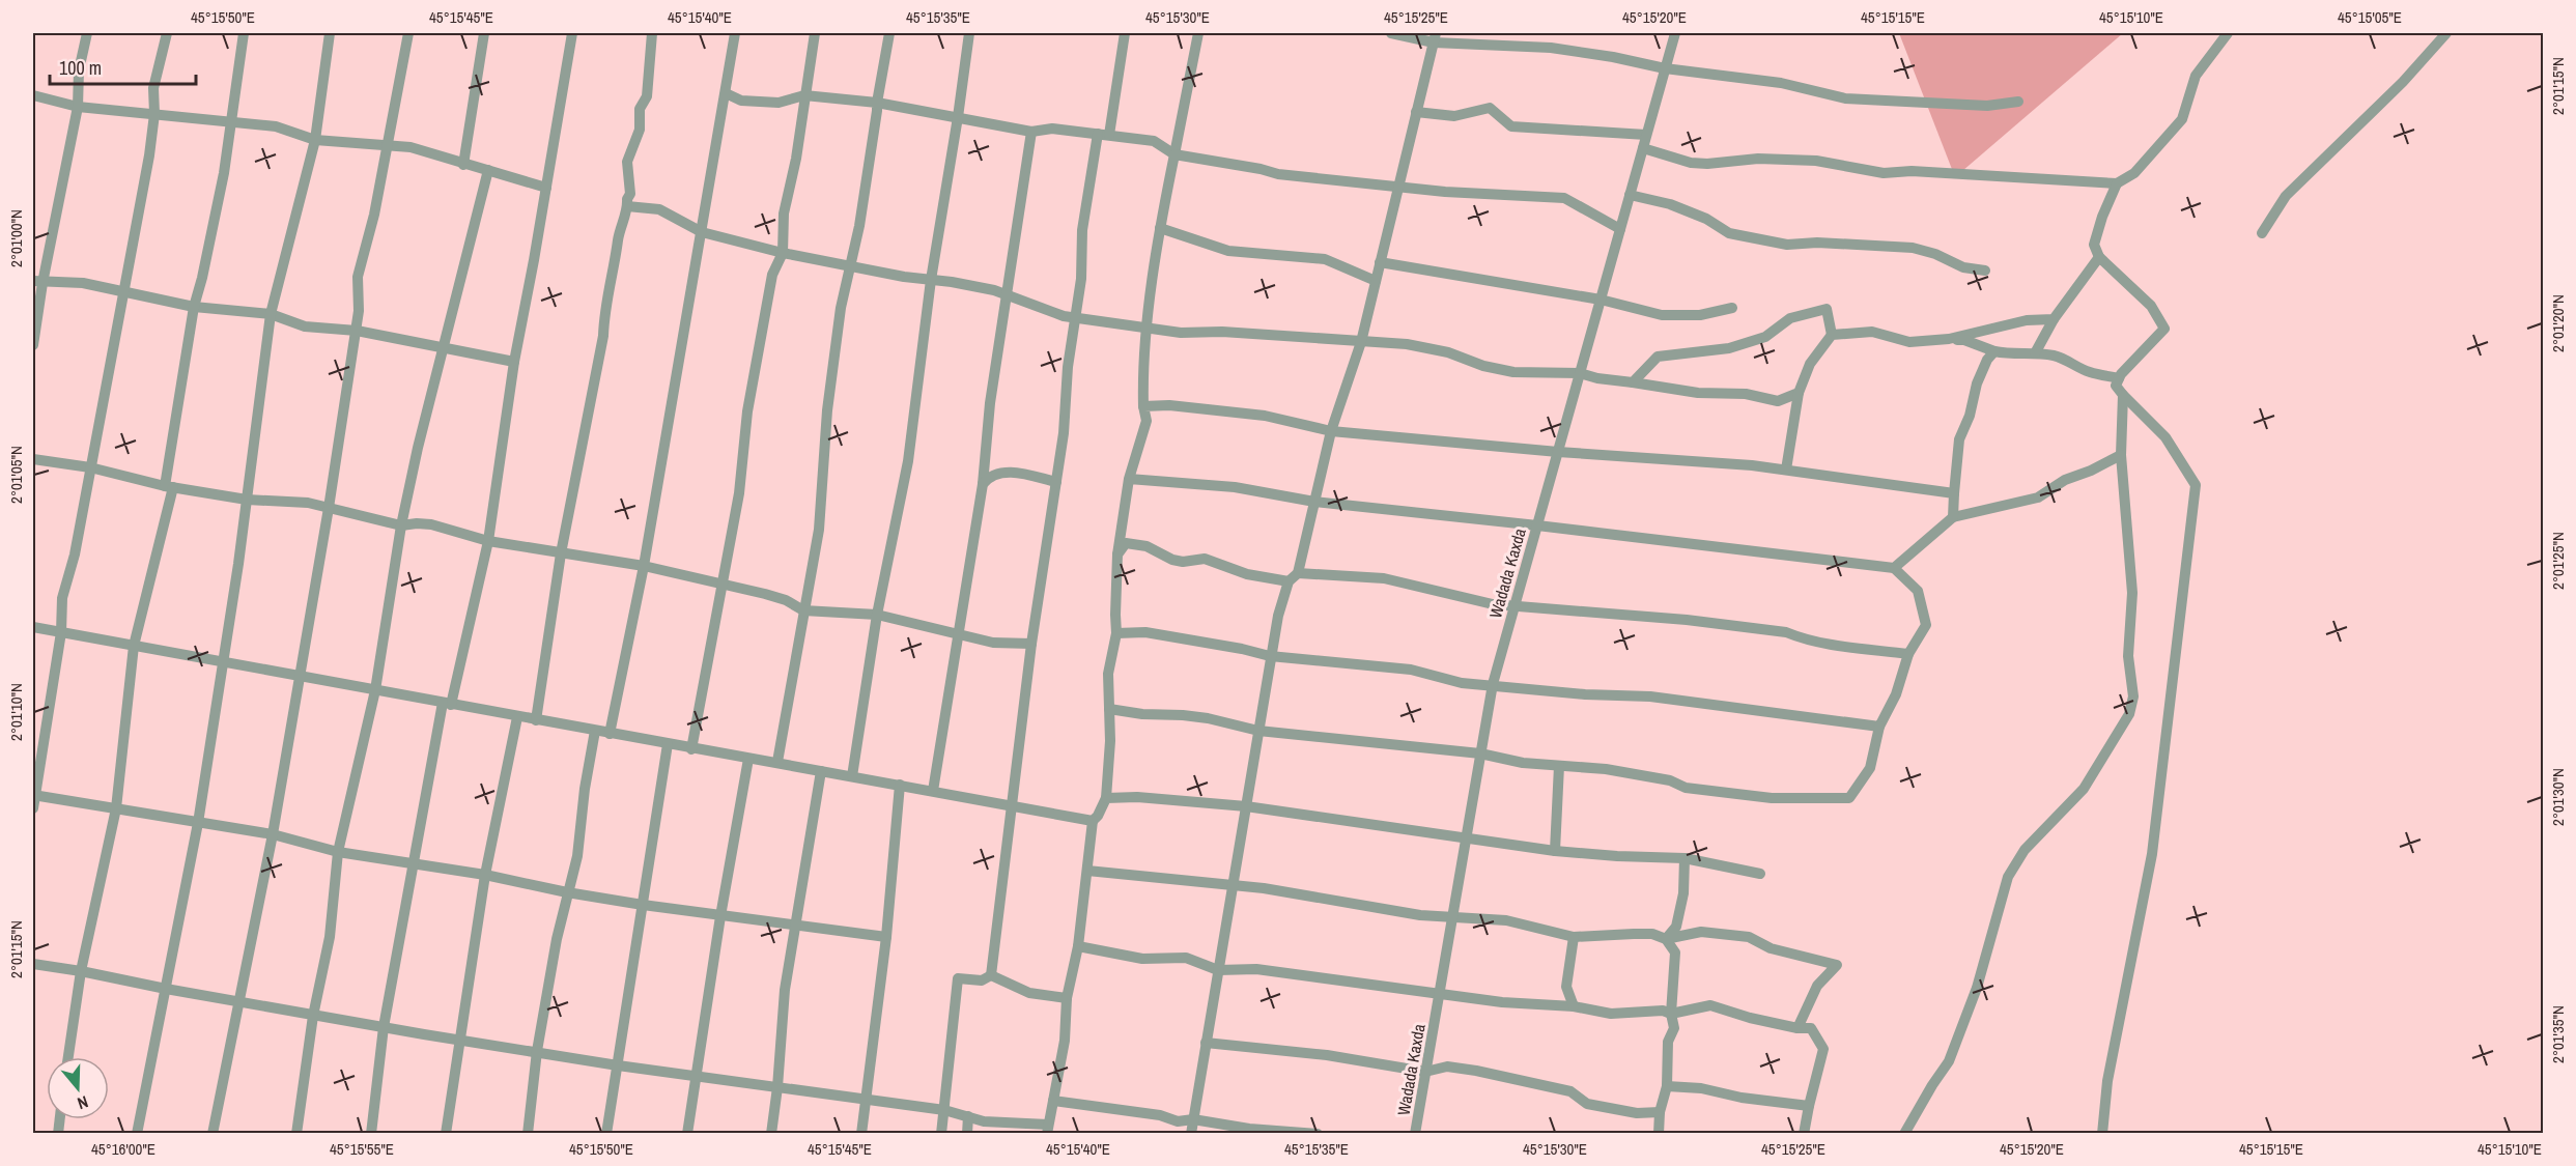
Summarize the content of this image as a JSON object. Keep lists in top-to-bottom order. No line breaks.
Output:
{"streets":{"street":["Wadada Kaxda"]},"scale_bar":"100 m","north":"bottom","coordinates":["45°15'50\"E","45°15'45\"E","45°15'40\"E","45°15'35\"E","45°15'30\"E","45°15'25\"E","45°15'20\"E","45°15'15\"E","45°15'10\"E","45°15'05\"E","2°01'15\"N","2°01'00\"N","2°01'20\"N","2°01'05\"N","2°01'25\"N","2°01'10\"N","2°01'30\"N","2°01'35\"N","45°16'00\"E","45°15'55\"E"]}
